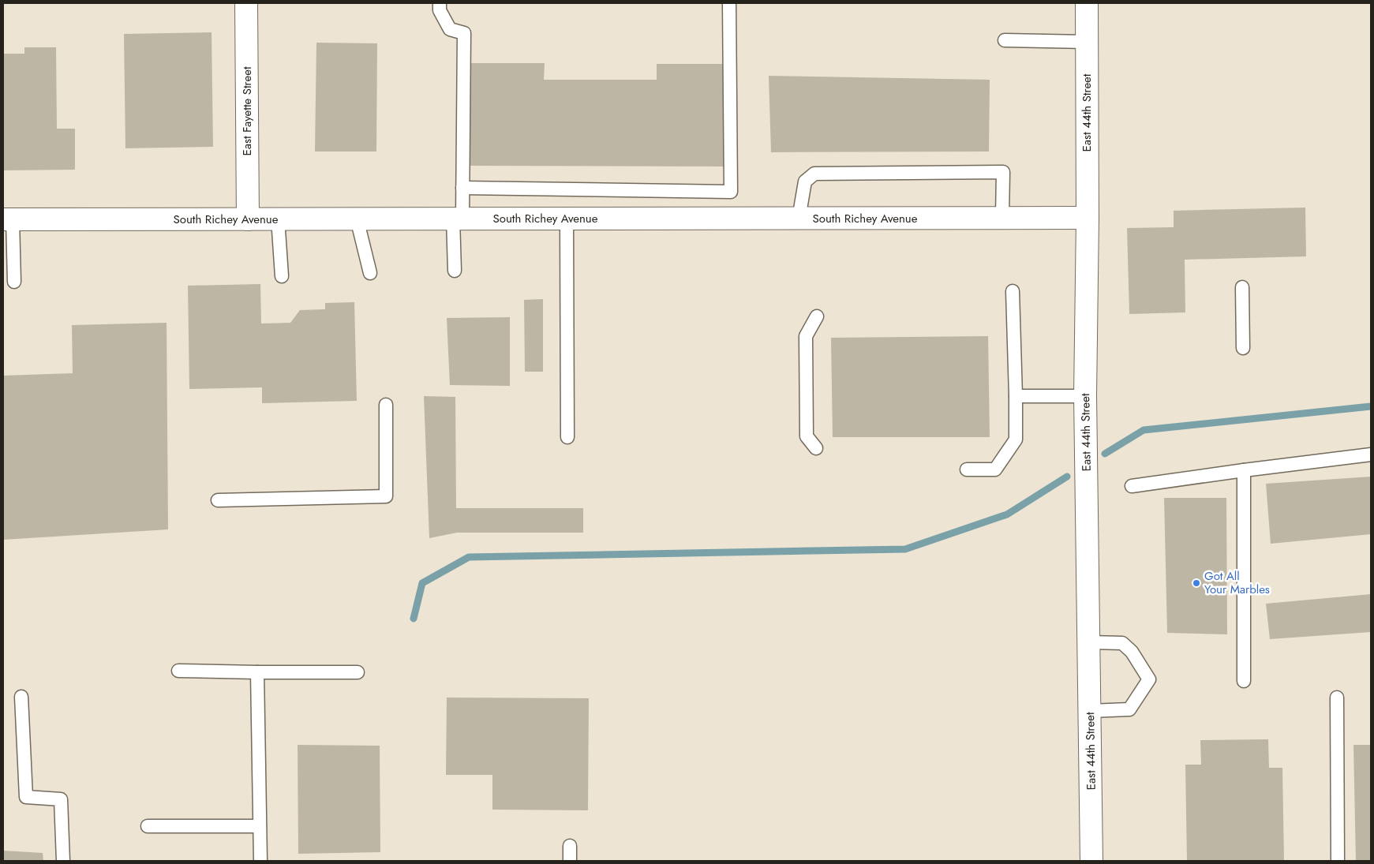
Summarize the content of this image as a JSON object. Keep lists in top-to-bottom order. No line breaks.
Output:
{"streets":{"street":["East Fayette Street","East 44th Street","South Richey Avenue"]},"crossings":[["East Fayette Street","South Richey Avenue"],["East 44th Street","South Richey Avenue"]],"places":["Got All Your Marbles"]}
